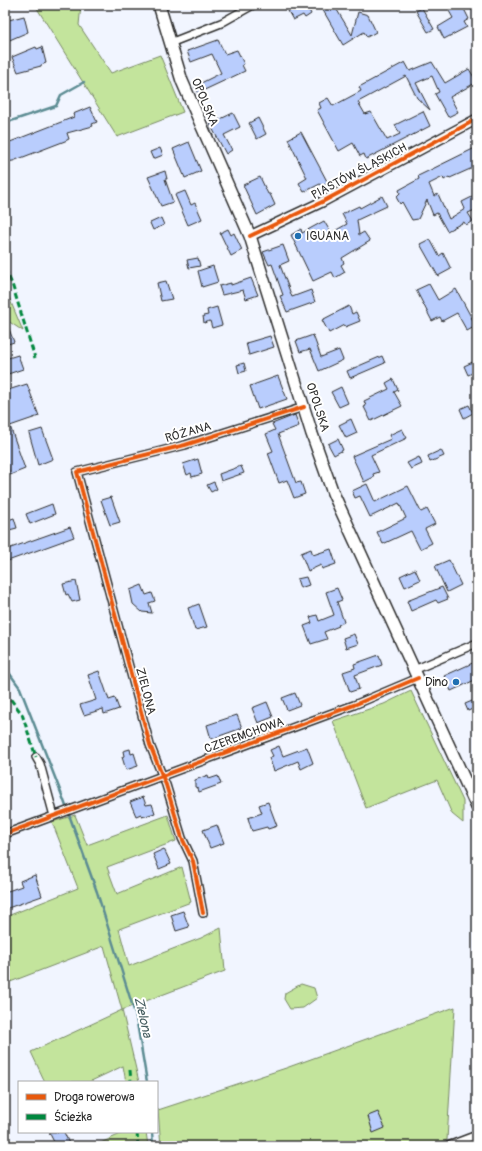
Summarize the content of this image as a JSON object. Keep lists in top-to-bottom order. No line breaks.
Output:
{"streets":{"main road":["OPOLSKA"],"street":["PIASTÓW ŚLĄSKICH","RÓŻANA","ZIELONA","CZEREMCHOWA"]},"crossings":[["OPOLSKA","PIASTÓW ŚLĄSKICH"],["OPOLSKA","RÓŻANA"],["OPOLSKA","CZEREMCHOWA"],["RÓŻANA","ZIELONA"],["ZIELONA","CZEREMCHOWA"]],"water":["Zielona"],"places":["IGUANA","Dino"],"legend":["Droga rowerowa","Ścieżka"]}
